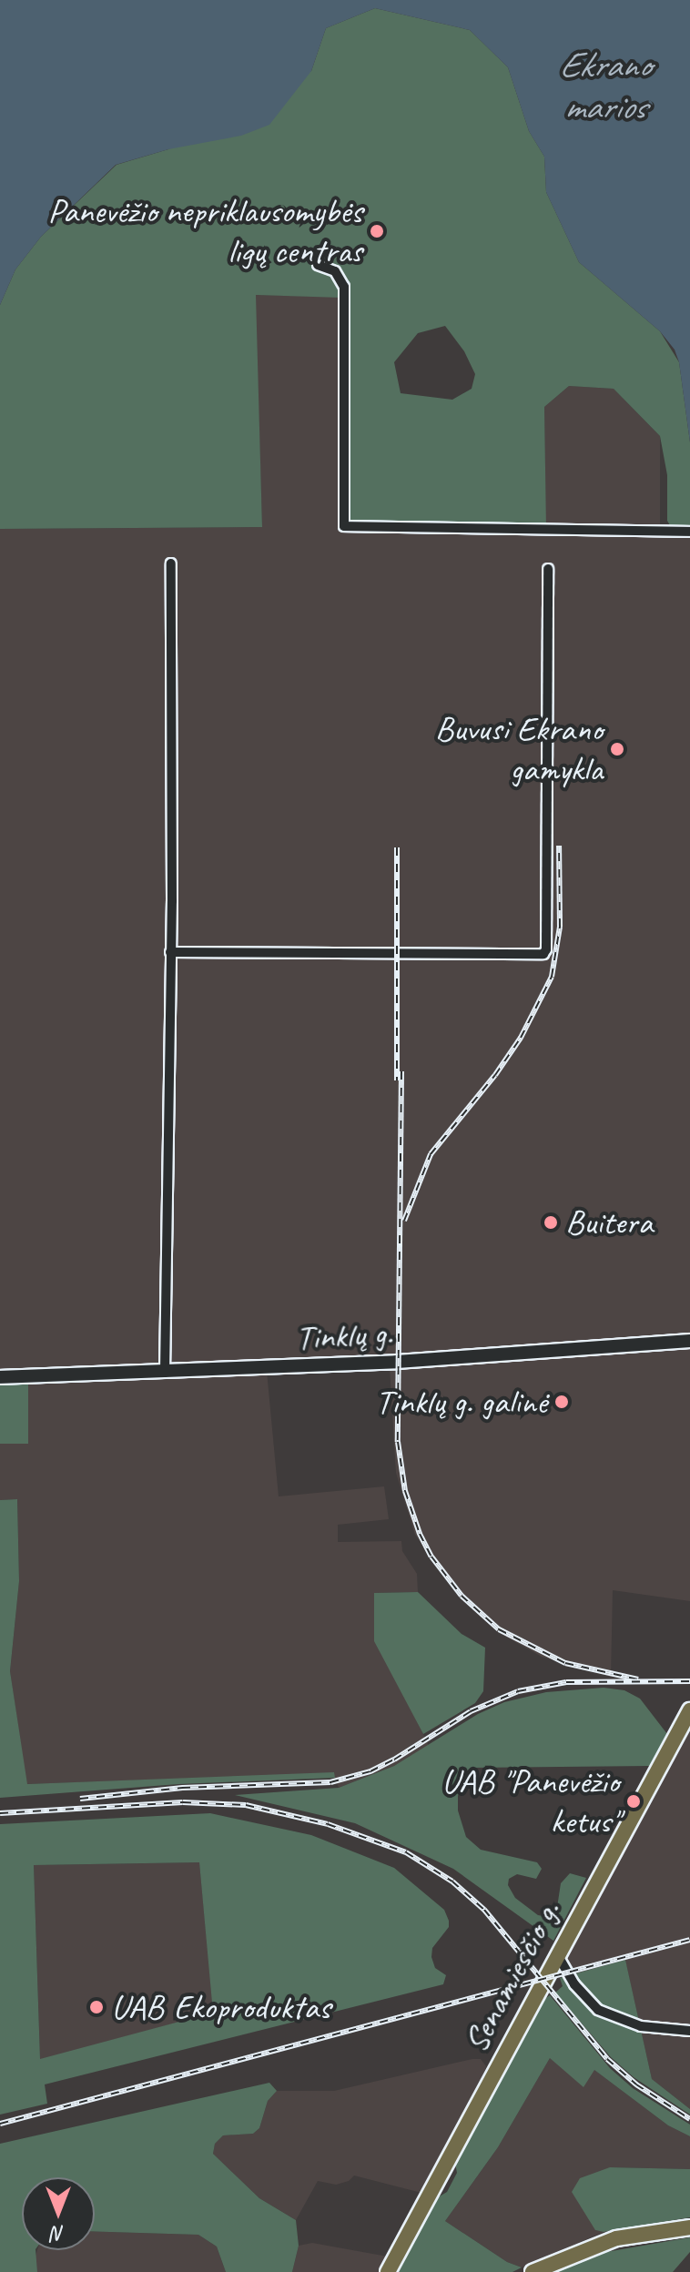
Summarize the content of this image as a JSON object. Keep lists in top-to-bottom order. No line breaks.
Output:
{"streets":{"main road":["Tinklų g.","Senamiesčio g."]},"water":["Ekrano marios"],"places":["Panevėžio nepriklausomybės ligų centras","Buvusi Ekrano gamykla","Buitera","Tinklų g. galinė","UAB \"Panevėžio ketus\"","UAB Ekoproduktas"],"north":"bottom"}
